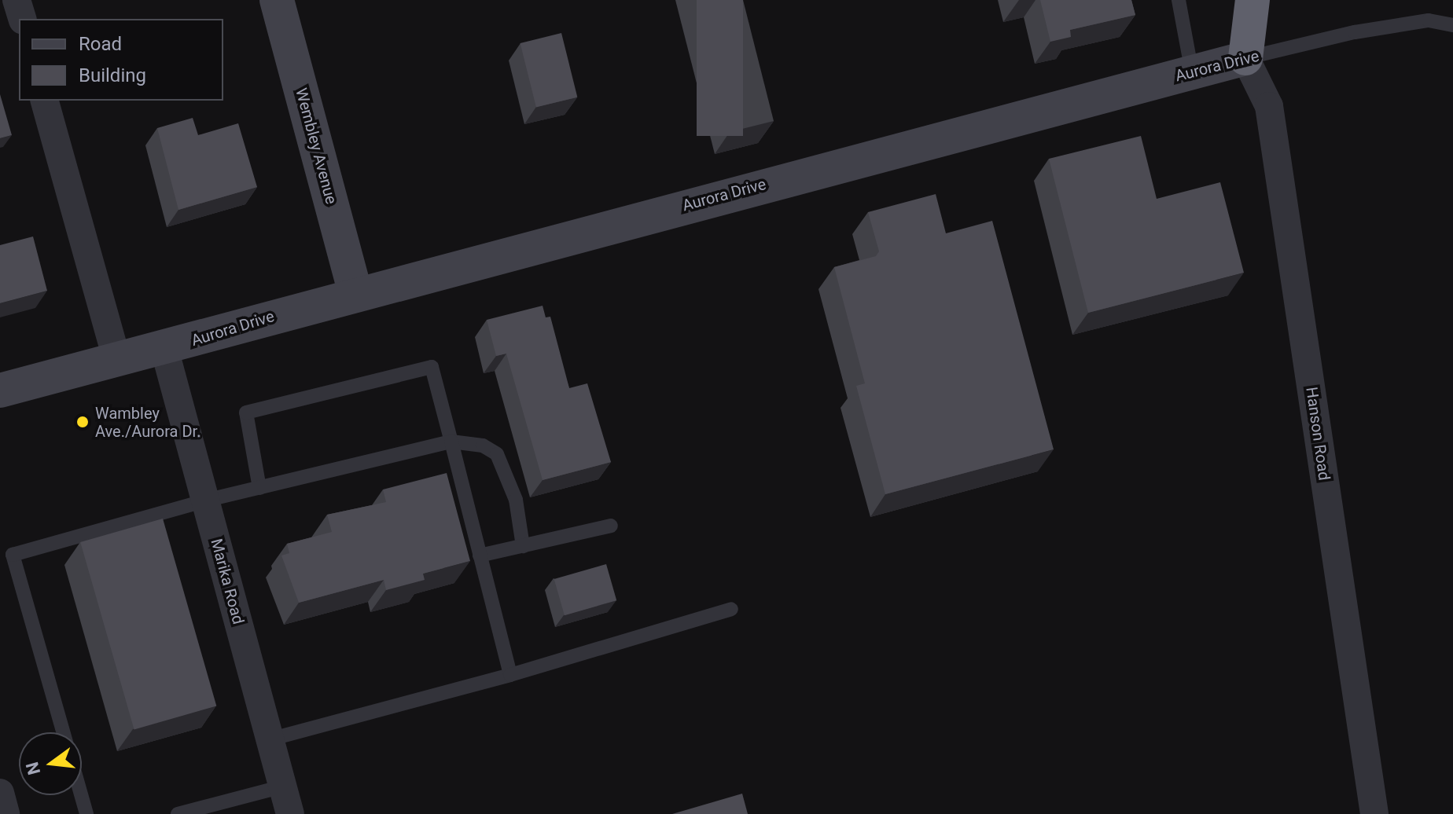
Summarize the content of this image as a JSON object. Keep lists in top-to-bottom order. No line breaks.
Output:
{"streets":{"street":["Aurora Drive","Wembley Avenue","Hanson Road","Marika Road"]},"crossings":[["Aurora Drive","Wembley Avenue"],["Aurora Drive","Hanson Road"],["Aurora Drive","Marika Road"]],"places":["Wambley Ave./Aurora Dr."],"legend":["Road","Building"],"north":"left"}
